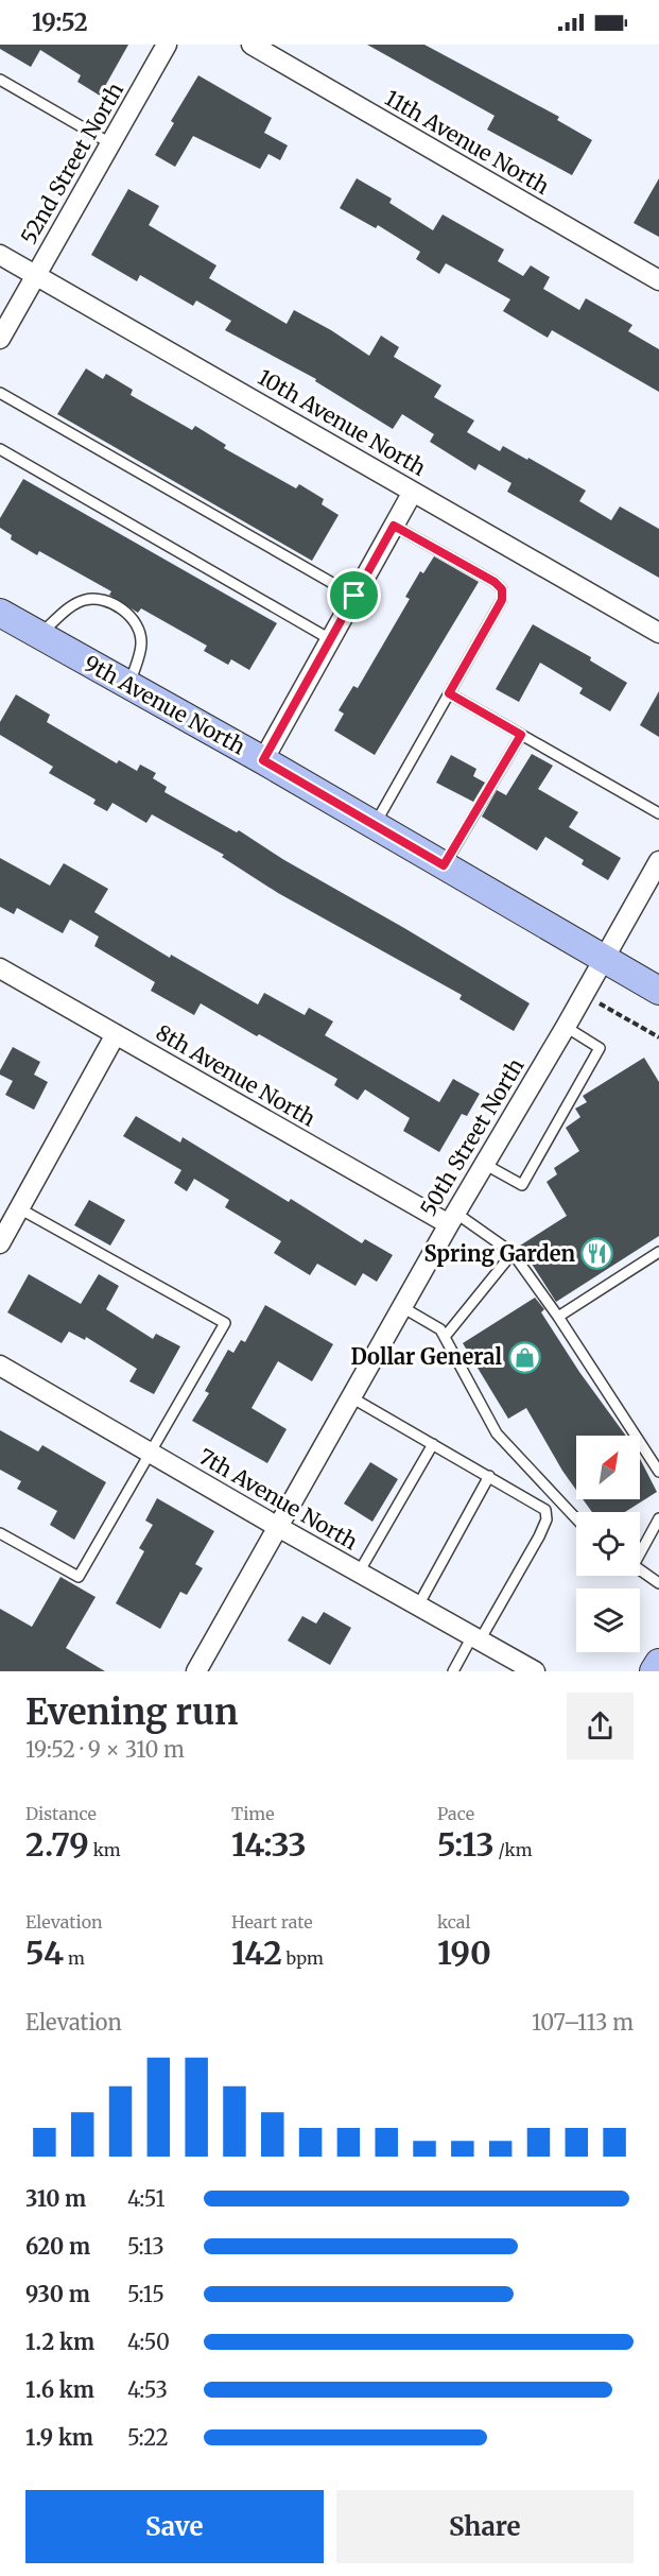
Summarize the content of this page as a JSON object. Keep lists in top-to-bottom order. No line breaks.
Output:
{"streets":{"street":["11th Avenue North","52nd Street North","10th Avenue North","9th Avenue North","8th Avenue North","50th Street North","7th Avenue North"]},"crossings":[["52nd Street North","10th Avenue North"],["9th Avenue North","50th Street North"],["8th Avenue North","50th Street North"],["50th Street North","7th Avenue North"]],"places":{"restaurant":["Spring Garden"],"shop":["Dollar General"]},"north":"top right","page":{"status":"19:52","heading":["Evening run","19:52 · 9 × 310 m"],"stats":[["Distance","2.79 km"],["Time","14:33"],["Pace","5:13 /km"],["Elevation","54 m"],["Heart rate","142 bpm"],["kcal","190"]],"chart":["Elevation","107–113 m"],"list":[{"name":"310 m","note":"4:51"},{"name":"620 m","note":"5:13"},{"name":"930 m","note":"5:15"},{"name":"1.2 km","note":"4:50"},{"name":"1.6 km","note":"4:53"},{"name":"1.9 km","note":"5:22"}],"buttons":["Save","Share"]}}
